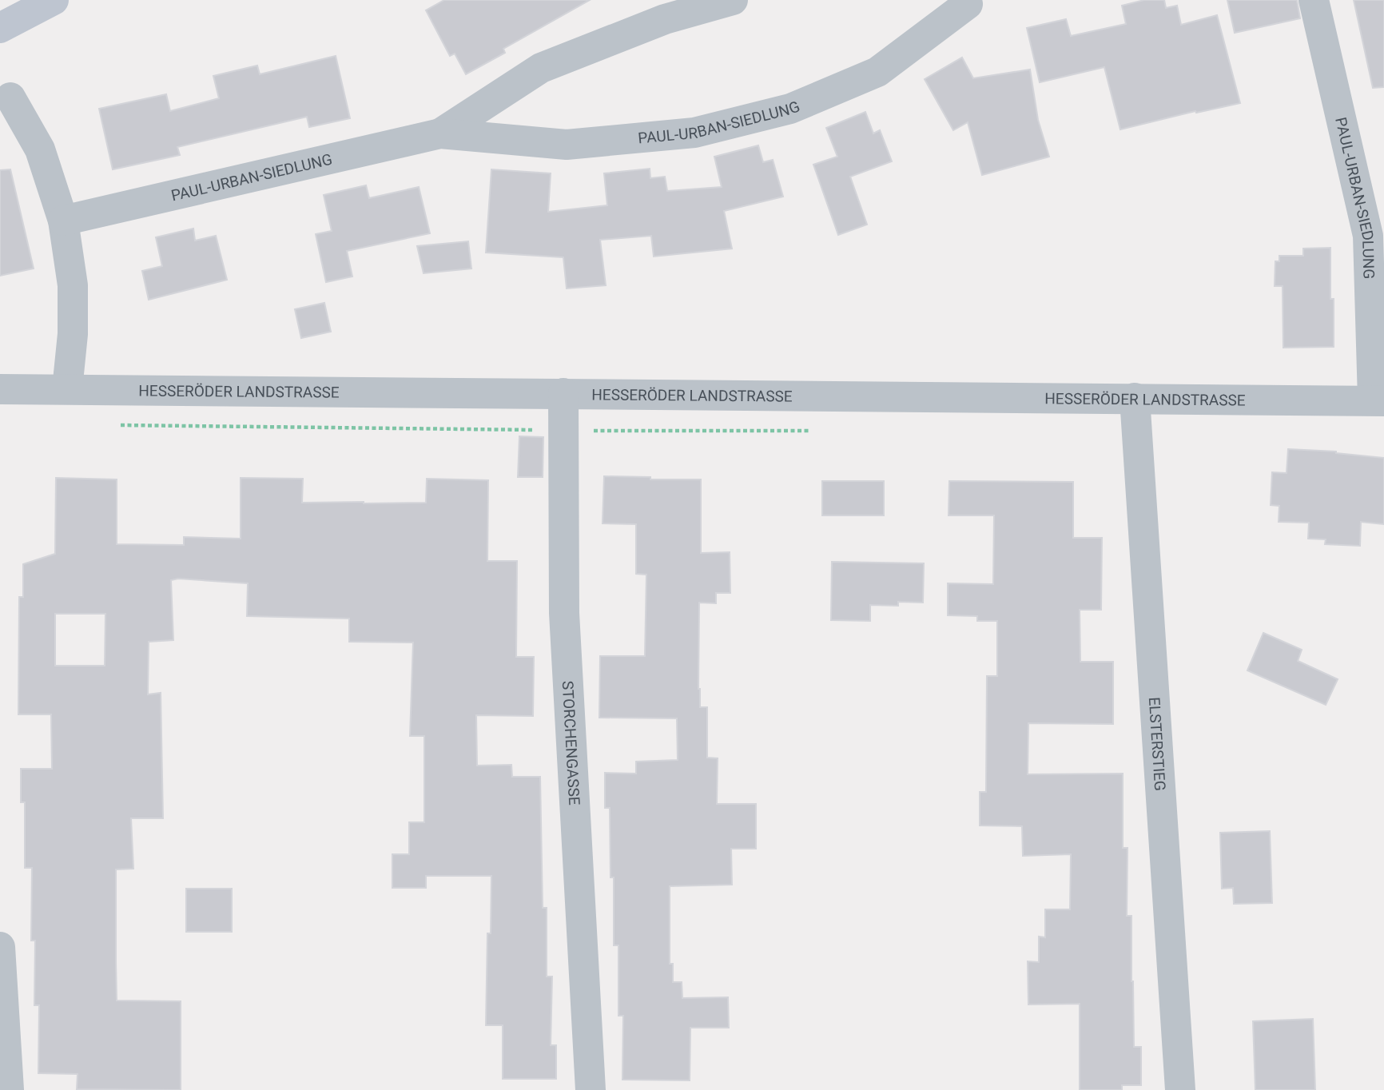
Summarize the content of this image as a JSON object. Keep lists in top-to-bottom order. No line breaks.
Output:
{"streets":{"street":["PAUL-URBAN-SIEDLUNG","HESSERÖDER LANDSTRASSE","STORCHENGASSE","ELSTERSTIEG"]},"crossings":[["PAUL-URBAN-SIEDLUNG","HESSERÖDER LANDSTRASSE"],["HESSERÖDER LANDSTRASSE","STORCHENGASSE"],["HESSERÖDER LANDSTRASSE","ELSTERSTIEG"]]}
